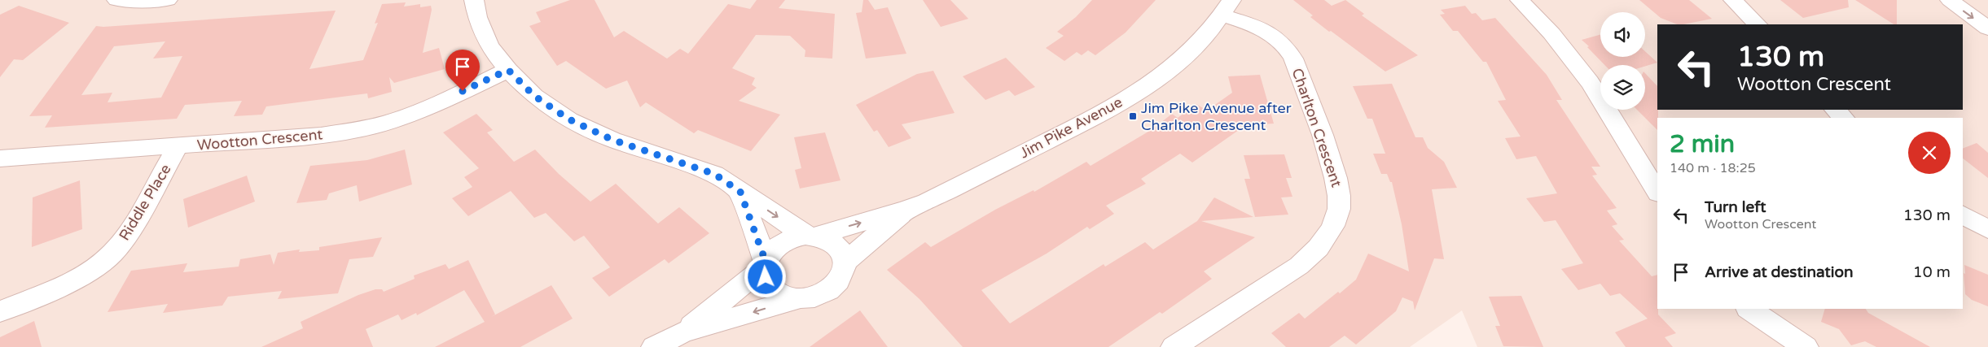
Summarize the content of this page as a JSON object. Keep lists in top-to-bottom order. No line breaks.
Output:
{"streets":{"street":["Jim Pike Avenue","Charlton Crescent","Wootton Crescent","Riddle Place"]},"crossings":[["Jim Pike Avenue","Charlton Crescent"],["Wootton Crescent","Riddle Place"]],"places":{"transit":["Jim Pike Avenue after Charlton Crescent"]},"page":{"turn":["130 m","Wootton Crescent"],"heading":["2 min","140 m · 18:25"],"list":[{"name":"Turn left","note":"Wootton Crescent","value":"130 m"},{"name":"Arrive at destination","value":"10 m"}]}}
